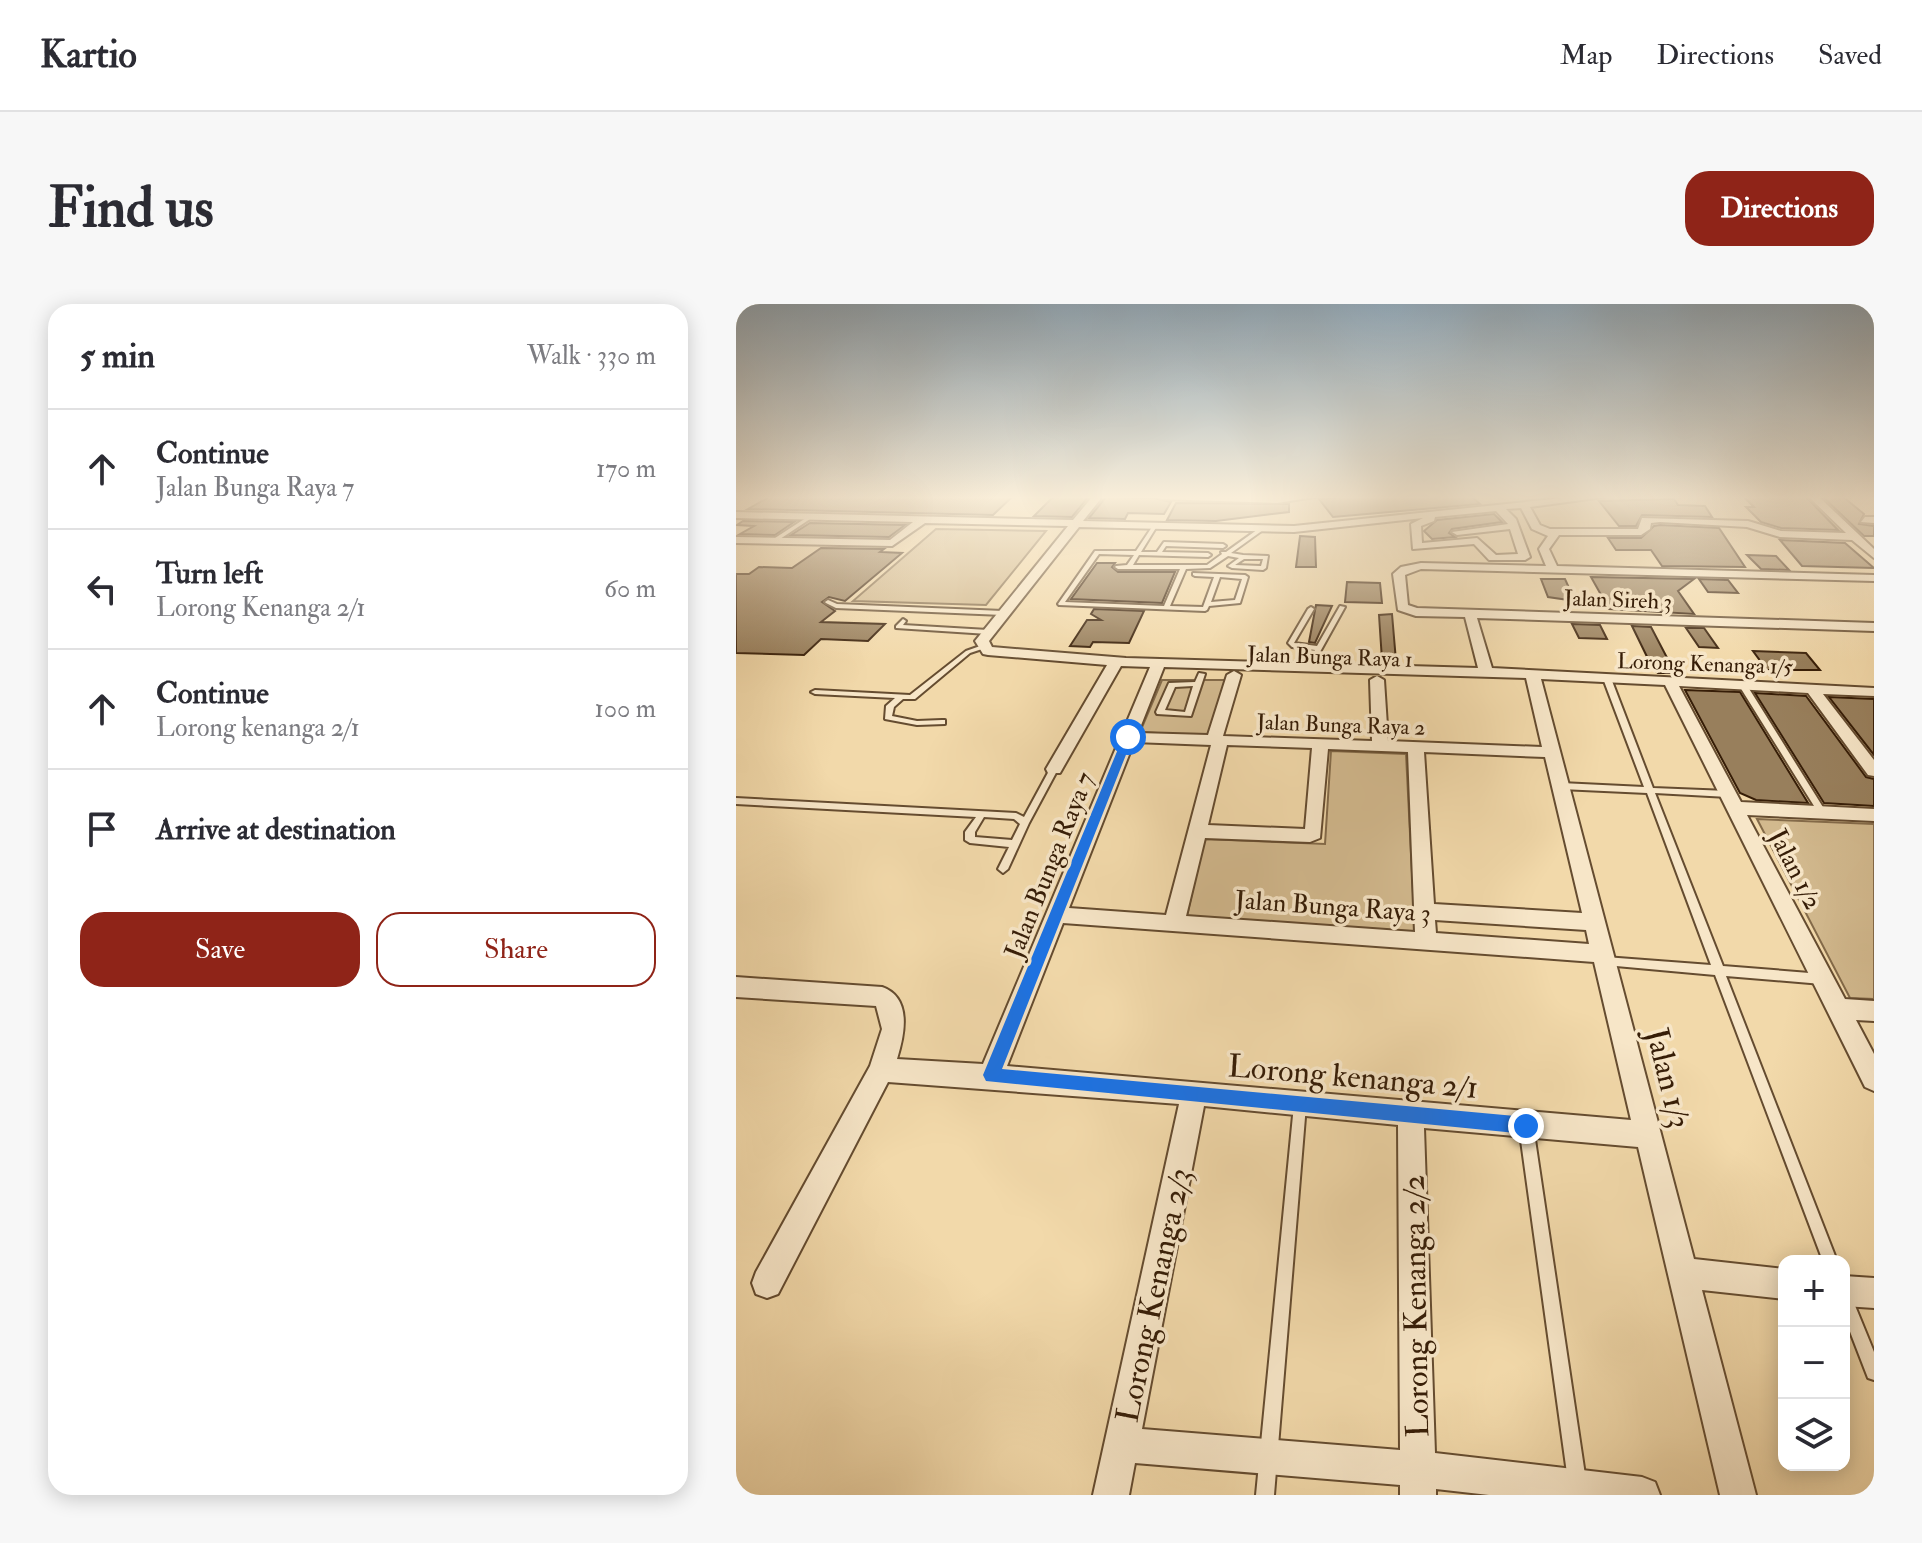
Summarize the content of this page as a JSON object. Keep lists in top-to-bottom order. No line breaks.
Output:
{"streets":{"street":["Jalan Sireh 3","Jalan Bunga Raya 1","Lorong Kenanga 1/5","Jalan Bunga Raya 2","Jalan Bunga Raya 7","Jalan 1/2","Jalan Bunga Raya 3","Lorong kenanga 2/1","Jalan 1/3","Lorong Kenanga 2/3","Lorong Kenanga 2/2"]},"crossings":[["Jalan Bunga Raya 1","Lorong Kenanga 1/5"],["Jalan Bunga Raya 1","Jalan Bunga Raya 7"],["Jalan Bunga Raya 1","Jalan 1/3"],["Lorong Kenanga 1/5","Jalan 1/2"],["Lorong Kenanga 1/5","Jalan 1/3"],["Jalan Bunga Raya 2","Jalan Bunga Raya 7"],["Jalan Bunga Raya 2","Jalan 1/3"],["Jalan Bunga Raya 7","Jalan Bunga Raya 3"],["Jalan Bunga Raya 7","Lorong kenanga 2/1"],["Jalan Bunga Raya 3","Jalan 1/3"],["Lorong kenanga 2/1","Jalan 1/3"],["Lorong kenanga 2/1","Lorong Kenanga 2/3"],["Lorong kenanga 2/1","Lorong Kenanga 2/2"]],"page":{"header":"Kartio","nav":["Map","Directions","Saved"],"buttons":["Directions",["Save","Share"]],"title":"Find us","heading":["5 min","Walk · 330 m"],"list":[["Continue","Jalan Bunga Raya 7","170 m"],["Turn left","Lorong Kenanga 2/1","60 m"],["Continue","Lorong kenanga 2/1","100 m"],"Arrive at destination"],"map_buttons":["+","−"]}}
